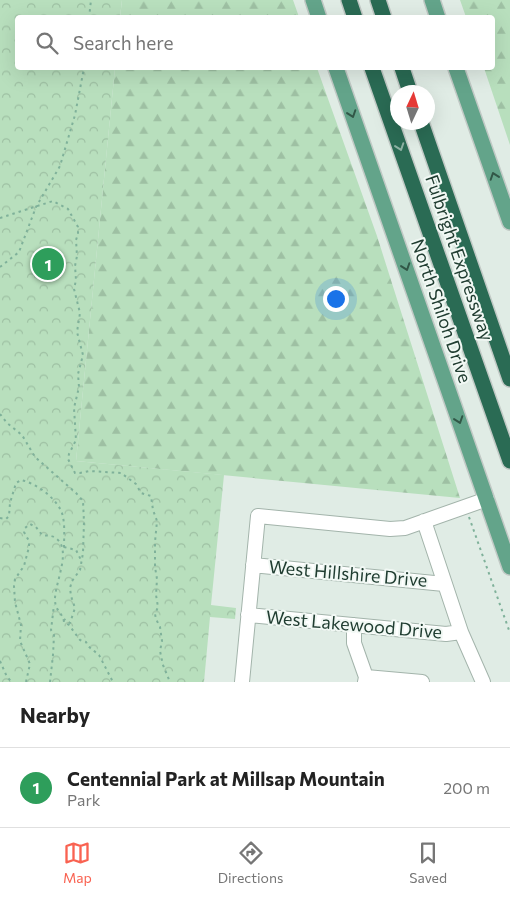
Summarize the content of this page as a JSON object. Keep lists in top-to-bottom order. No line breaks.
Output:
{"streets":{"highway":["Fulbright Expressway"],"main road":["North Shiloh Drive"],"lane":["West Hillshire Drive","West Lakewood Drive"]},"north":"top","page":{"search":"Search here","pins":"1","heading":"Nearby","list":[{"mark":"1","name":"Centennial Park at Millsap Mountain","note":"Park","value":"200 m"}],"nav":["Map","Directions","Saved"]}}
